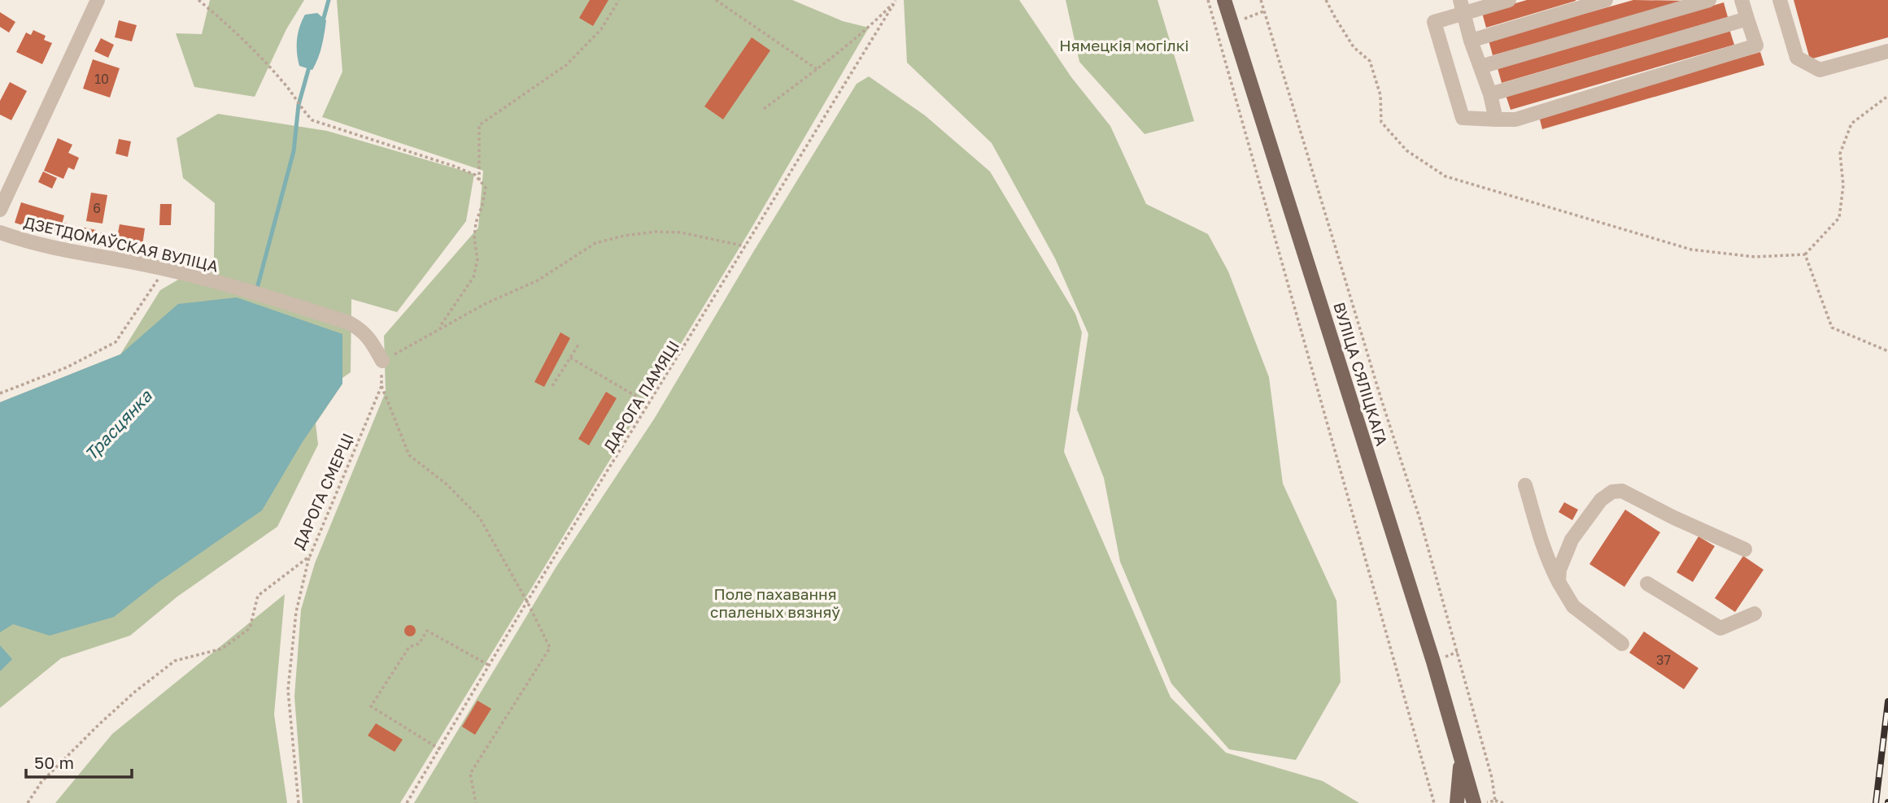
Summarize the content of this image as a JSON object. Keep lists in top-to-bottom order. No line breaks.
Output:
{"streets":{"main road":["ВУЛІЦА СЯЛІЦКАГА"],"street":["ДЗЕТДОМАЎСКАЯ ВУЛІЦА"],"path":["ДАРОГА ПАМЯЦІ","ДАРОГА СМЕРЦІ"]},"crossings":[["ДЗЕТДОМАЎСКАЯ ВУЛІЦА","ДАРОГА СМЕРЦІ"]],"water":["Трасцянка"],"parks":["Нямецкія могілкі","Поле пахавання спаленых вязняў"],"house_numbers":["10","6","37"],"scale_bar":"50 m"}
